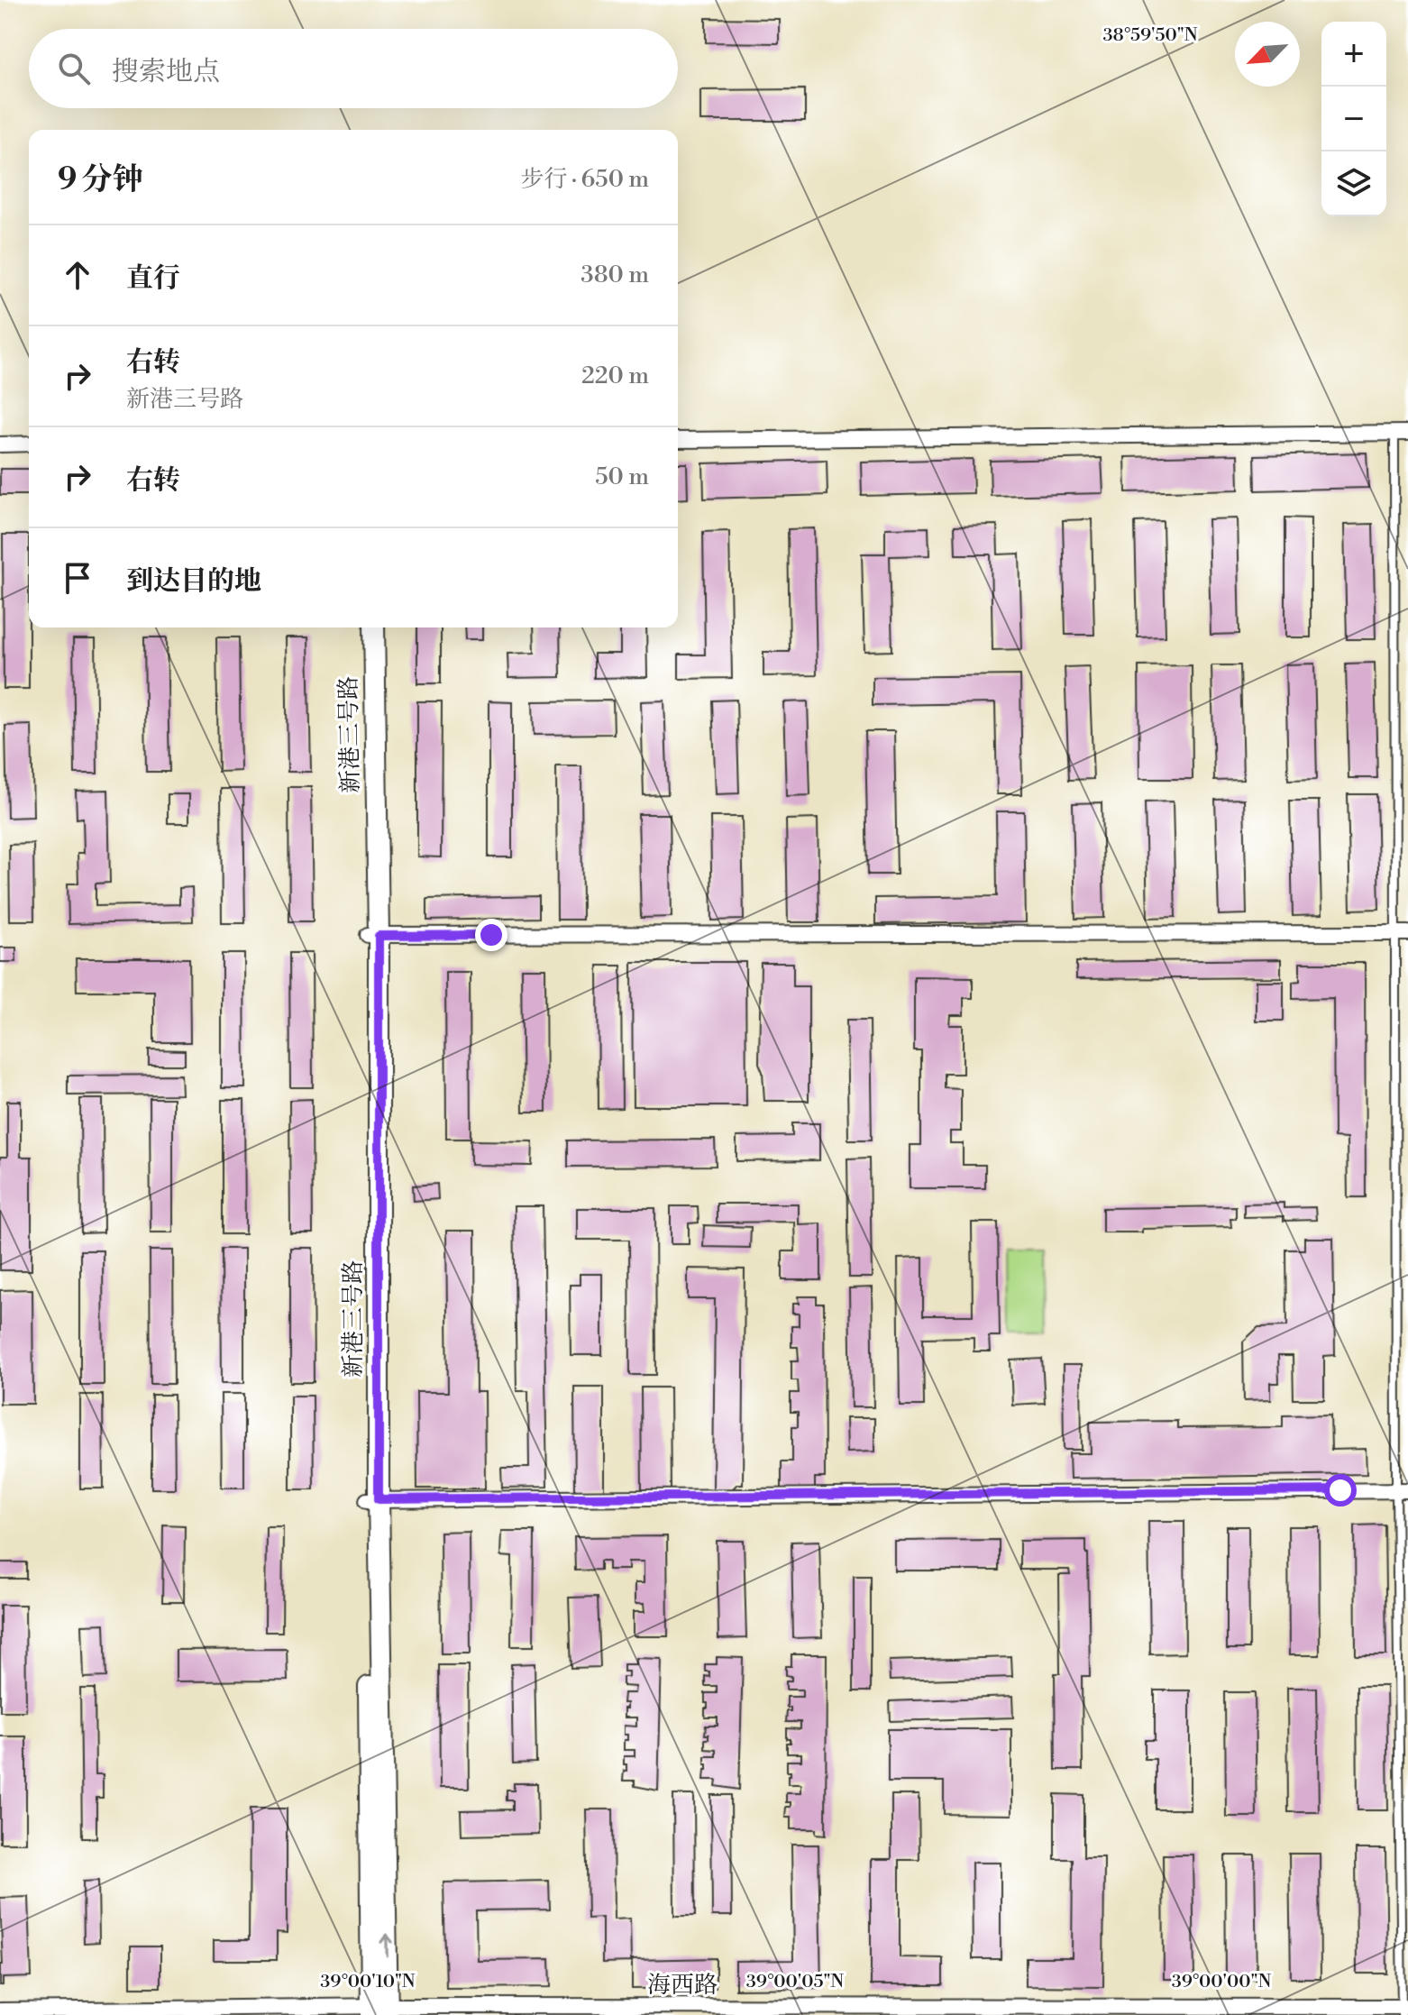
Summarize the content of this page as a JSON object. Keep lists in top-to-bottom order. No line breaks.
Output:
{"streets":{"street":["新港三号路","海西路"]},"crossings":[["新港三号路","海西路"]],"north":"bottom left","page":{"map_buttons":["+","−"],"search":"搜索地点","heading":["9 分钟","步行 · 650 m"],"list":[["直行","380 m"],["右转","新港三号路","220 m"],["右转","50 m"],"到达目的地"]},"coordinates":["38°59'50\"N","39°00'10\"N","39°00'05\"N","39°00'00\"N"]}
